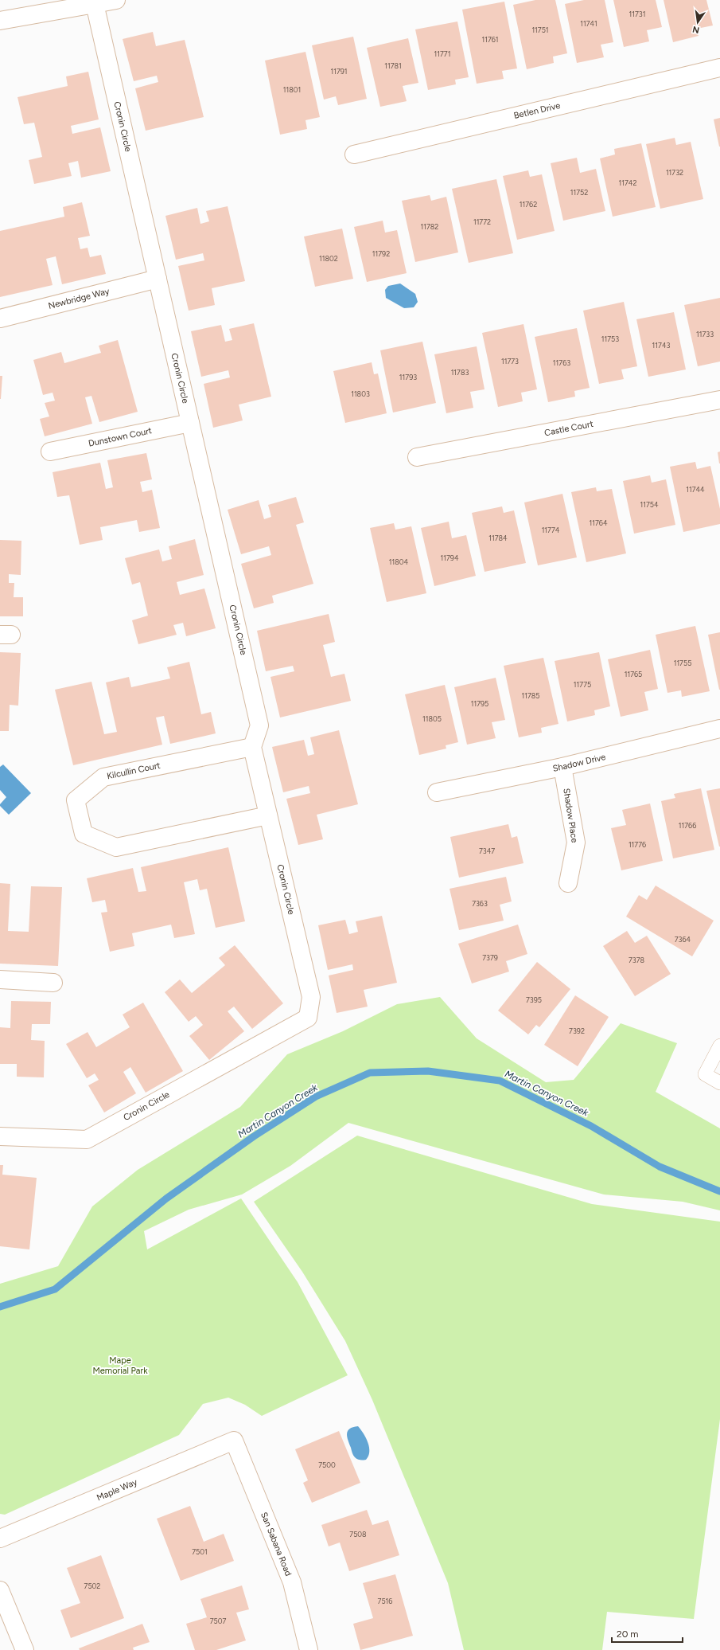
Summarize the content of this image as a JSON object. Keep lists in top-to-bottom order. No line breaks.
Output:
{"streets":{"street":["Betlen Drive","Cronin Circle","Newbridge Way","Castle Court","Dunstown Court","Shadow Drive","Kilcullin Court","Shadow Place","Maple Way","San Sabana Road"]},"crossings":[["Cronin Circle","Newbridge Way"],["Cronin Circle","Dunstown Court"],["Cronin Circle","Kilcullin Court"],["Shadow Drive","Shadow Place"],["Maple Way","San Sabana Road"]],"water":["Martin Canyon Creek"],"parks":["Mape Memorial Park"],"house_numbers":["11731","11741","11751","11761","11771","11781","11791","11801","11732","11742","11752","11762","11772","11782","11792","11802","11733","11753","11743","11773","11763","11783","11793","11803","11744","11754","11764","11774","11784","11794","11804","11755","11765","11775","11785","11795","11805","11766","11776","7347","7363","7364","7379","7378","7395","7392","7500","7508","7501","7502","7516","7507"],"scale_bar":"20 m","north":"bottom"}
